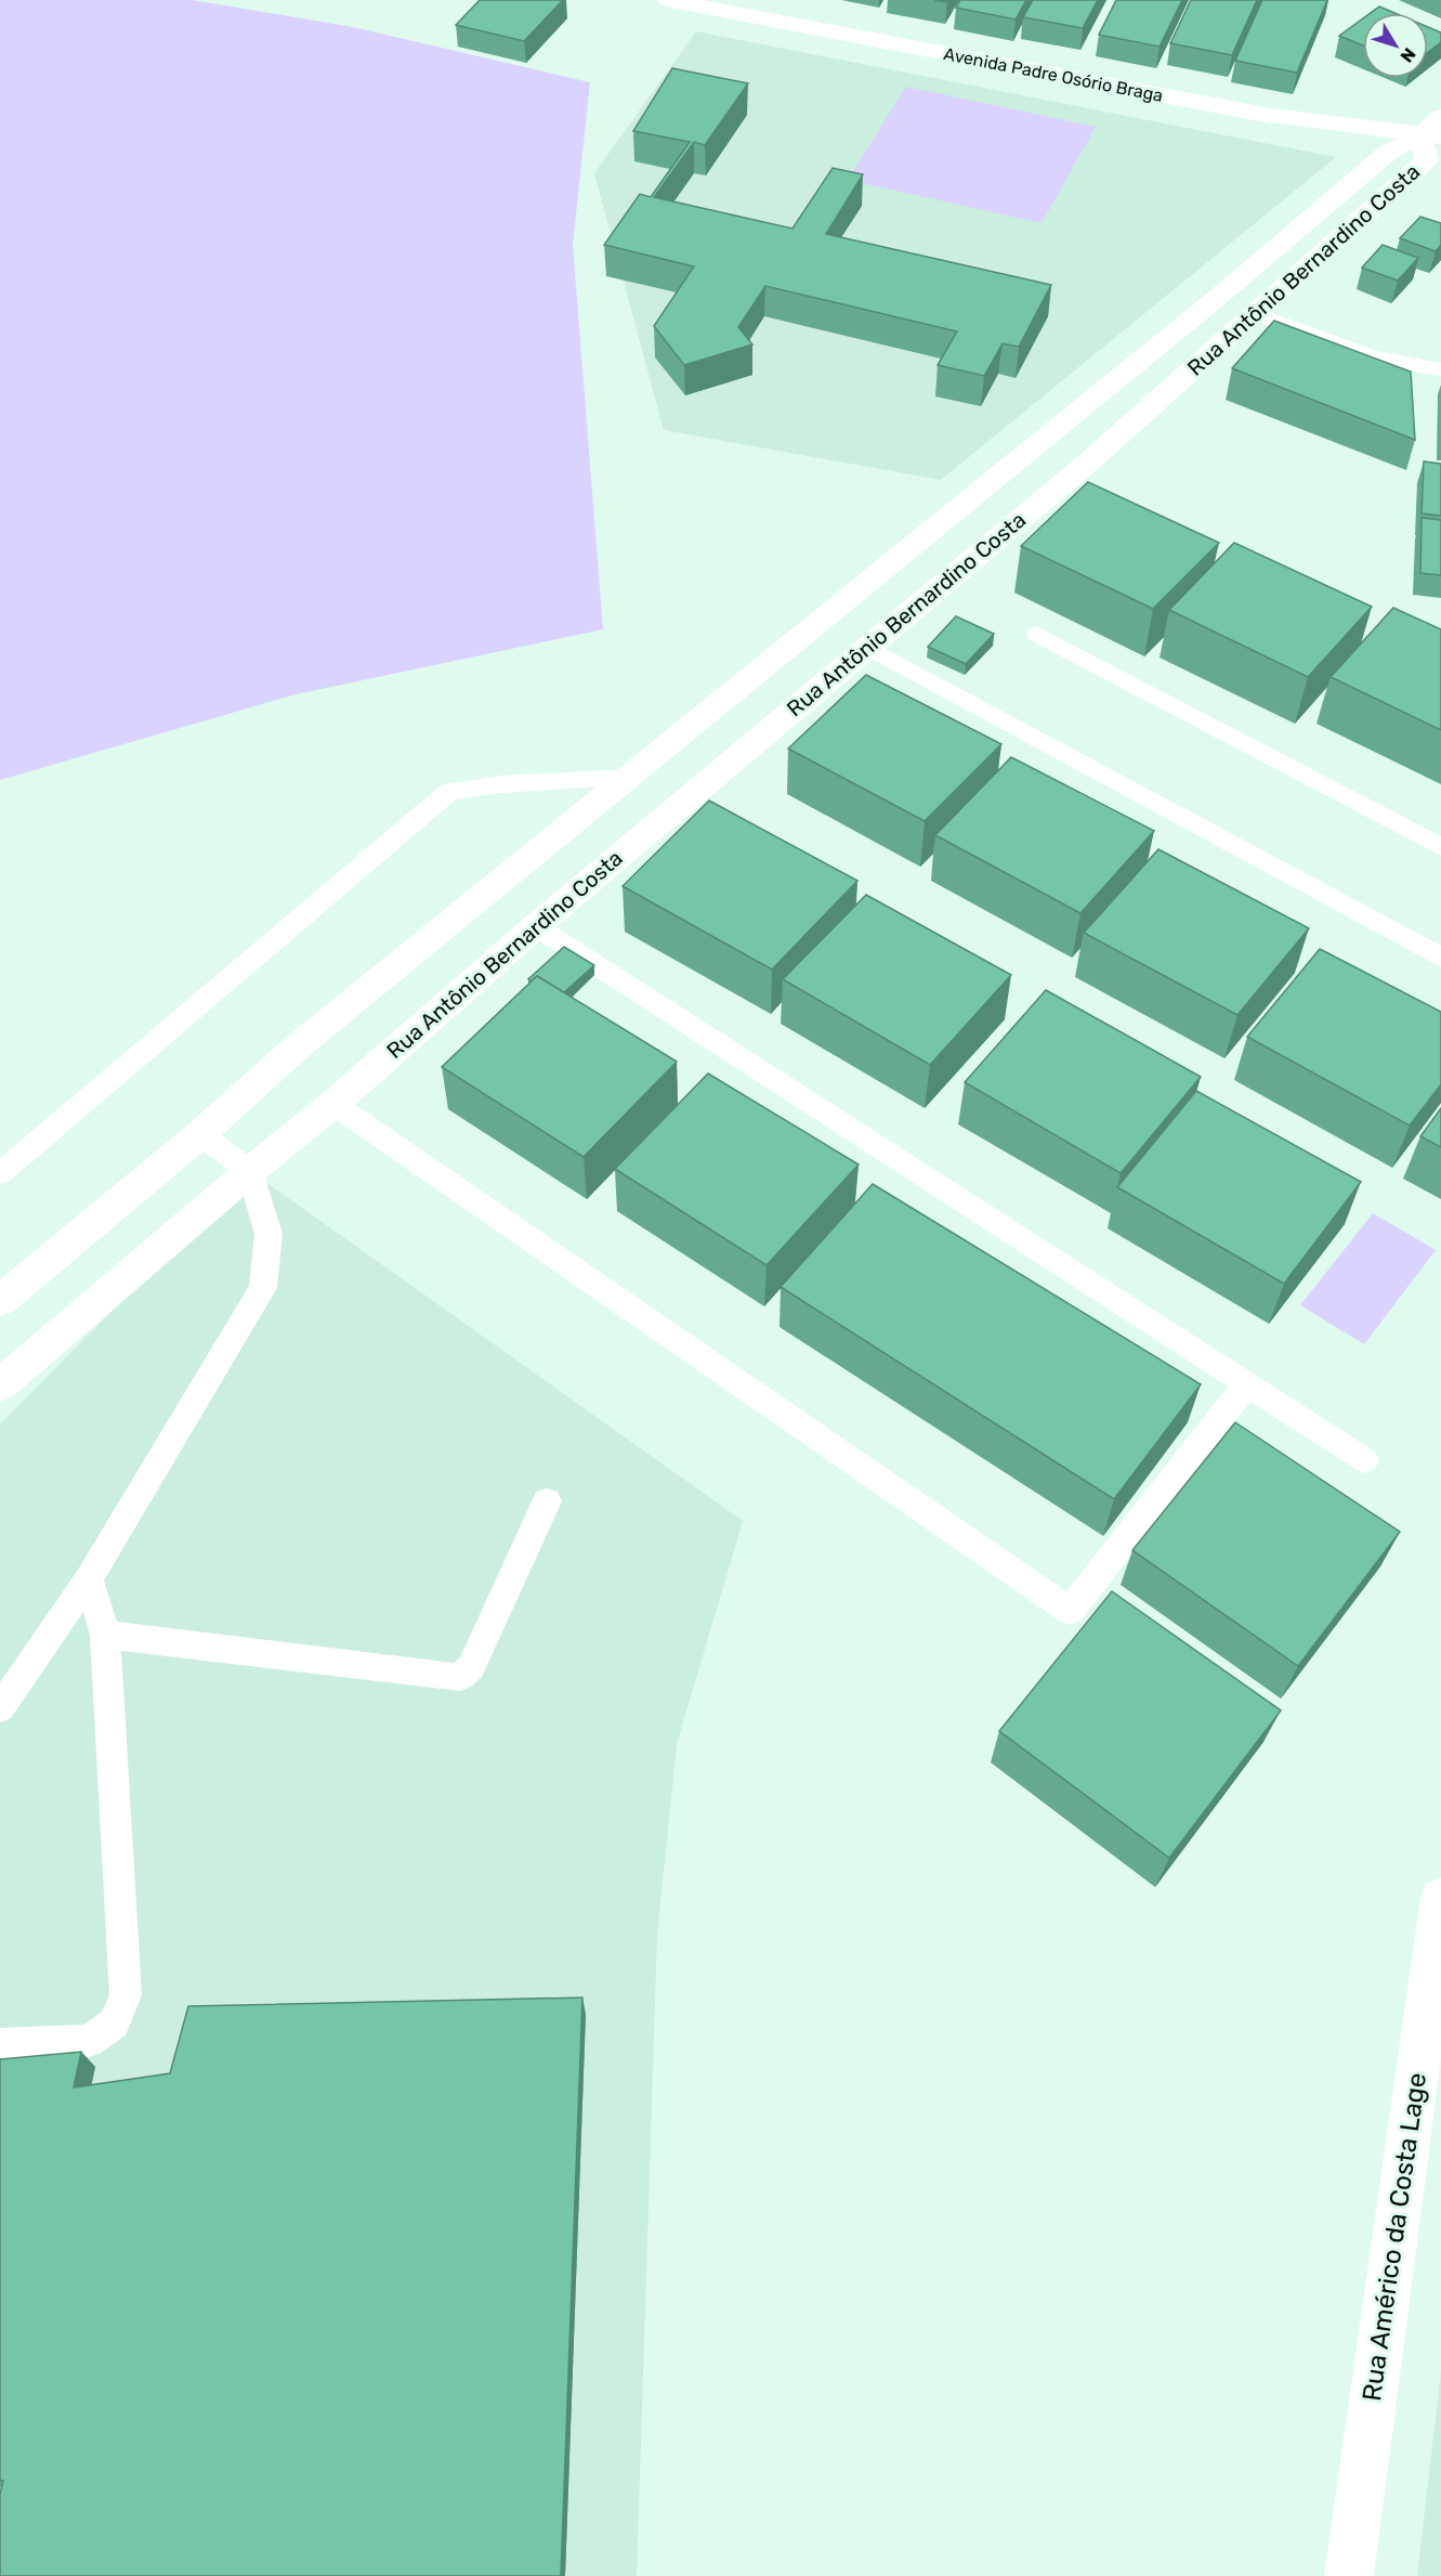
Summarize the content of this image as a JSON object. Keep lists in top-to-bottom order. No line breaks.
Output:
{"streets":{"street":["Avenida Padre Osório Braga","Rua Antônio Bernardino Costa","Rua Américo da Costa Lage"]},"crossings":[["Avenida Padre Osório Braga","Rua Antônio Bernardino Costa"]],"north":"bottom right"}
